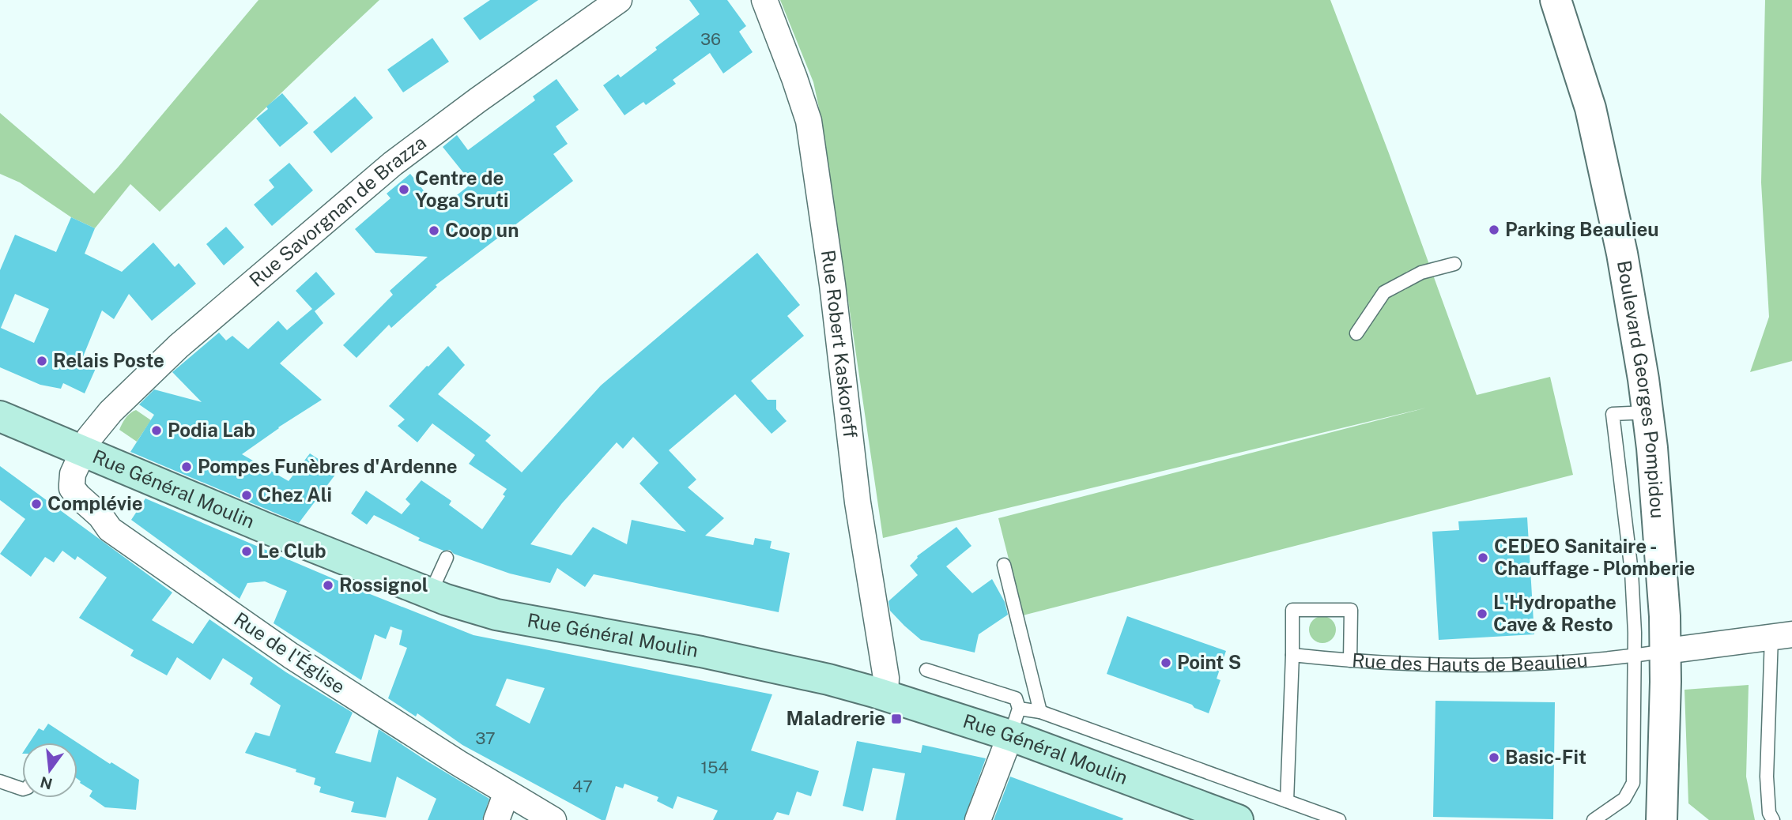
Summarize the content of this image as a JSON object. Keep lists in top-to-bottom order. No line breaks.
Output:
{"streets":{"main road":["Rue Général Moulin"],"street":["Rue Savorgnan de Brazza","Rue Robert Kaskoreff","Boulevard Georges Pompidou","Rue de l'Église","Rue des Hauts de Beaulieu"]},"crossings":[["Rue Savorgnan de Brazza","Rue Général Moulin"],["Rue Savorgnan de Brazza","Rue de l'Église"],["Rue Robert Kaskoreff","Rue Général Moulin"],["Boulevard Georges Pompidou","Rue des Hauts de Beaulieu"],["Rue Général Moulin","Rue de l'Église"]],"places":{"other":["Centre de Yoga Sruti","Parking Beaulieu","Coop un","Relais Poste","Podia Lab","Pompes Funèbres d'Ardenne","Chez Ali","Complévie","Le Club","CEDEO Sanitaire - Chauffage - Plomberie","Rossignol","L'Hydropathe Cave & Resto","Point S","Basic-Fit"],"transit":["Maladrerie"]},"house_numbers":["36","37","154","47"],"north":"bottom"}
